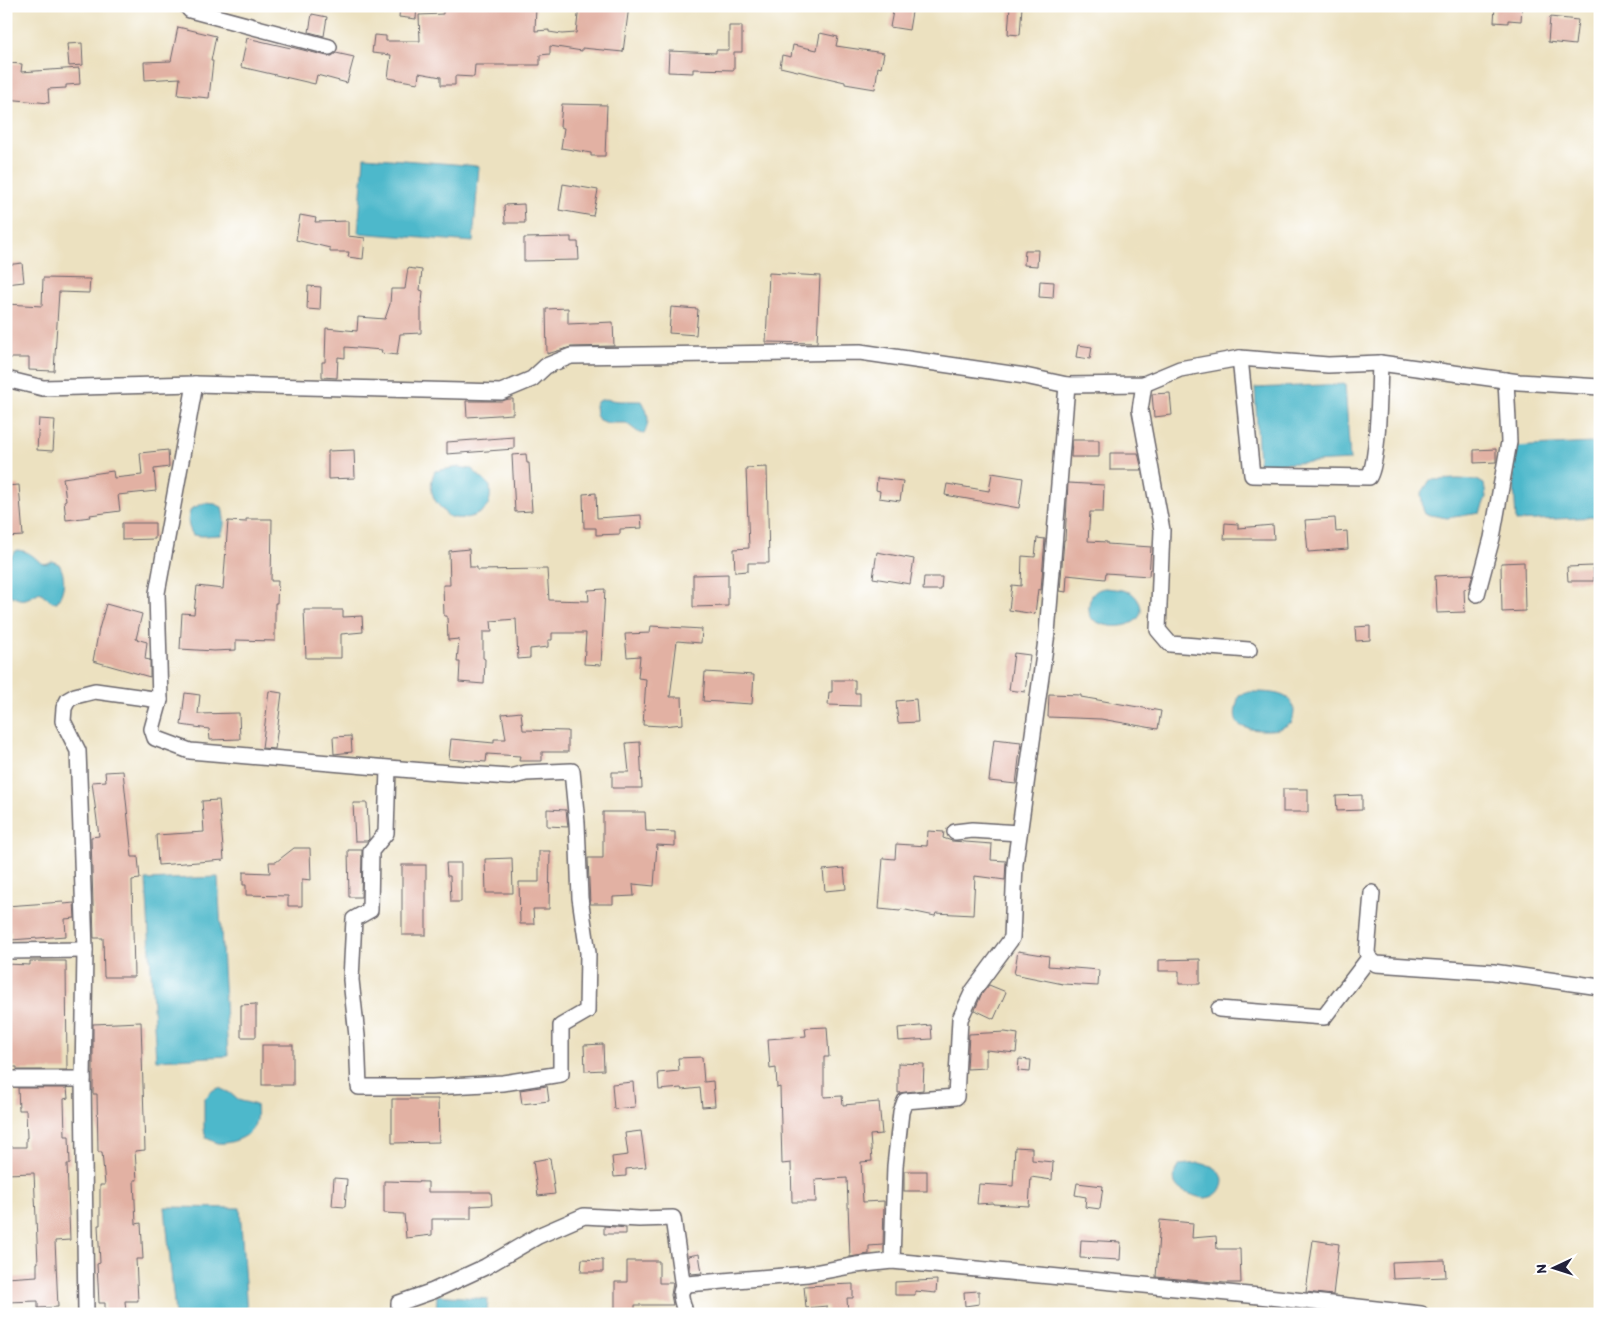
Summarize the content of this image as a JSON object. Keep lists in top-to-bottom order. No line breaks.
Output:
{"north":"left"}
